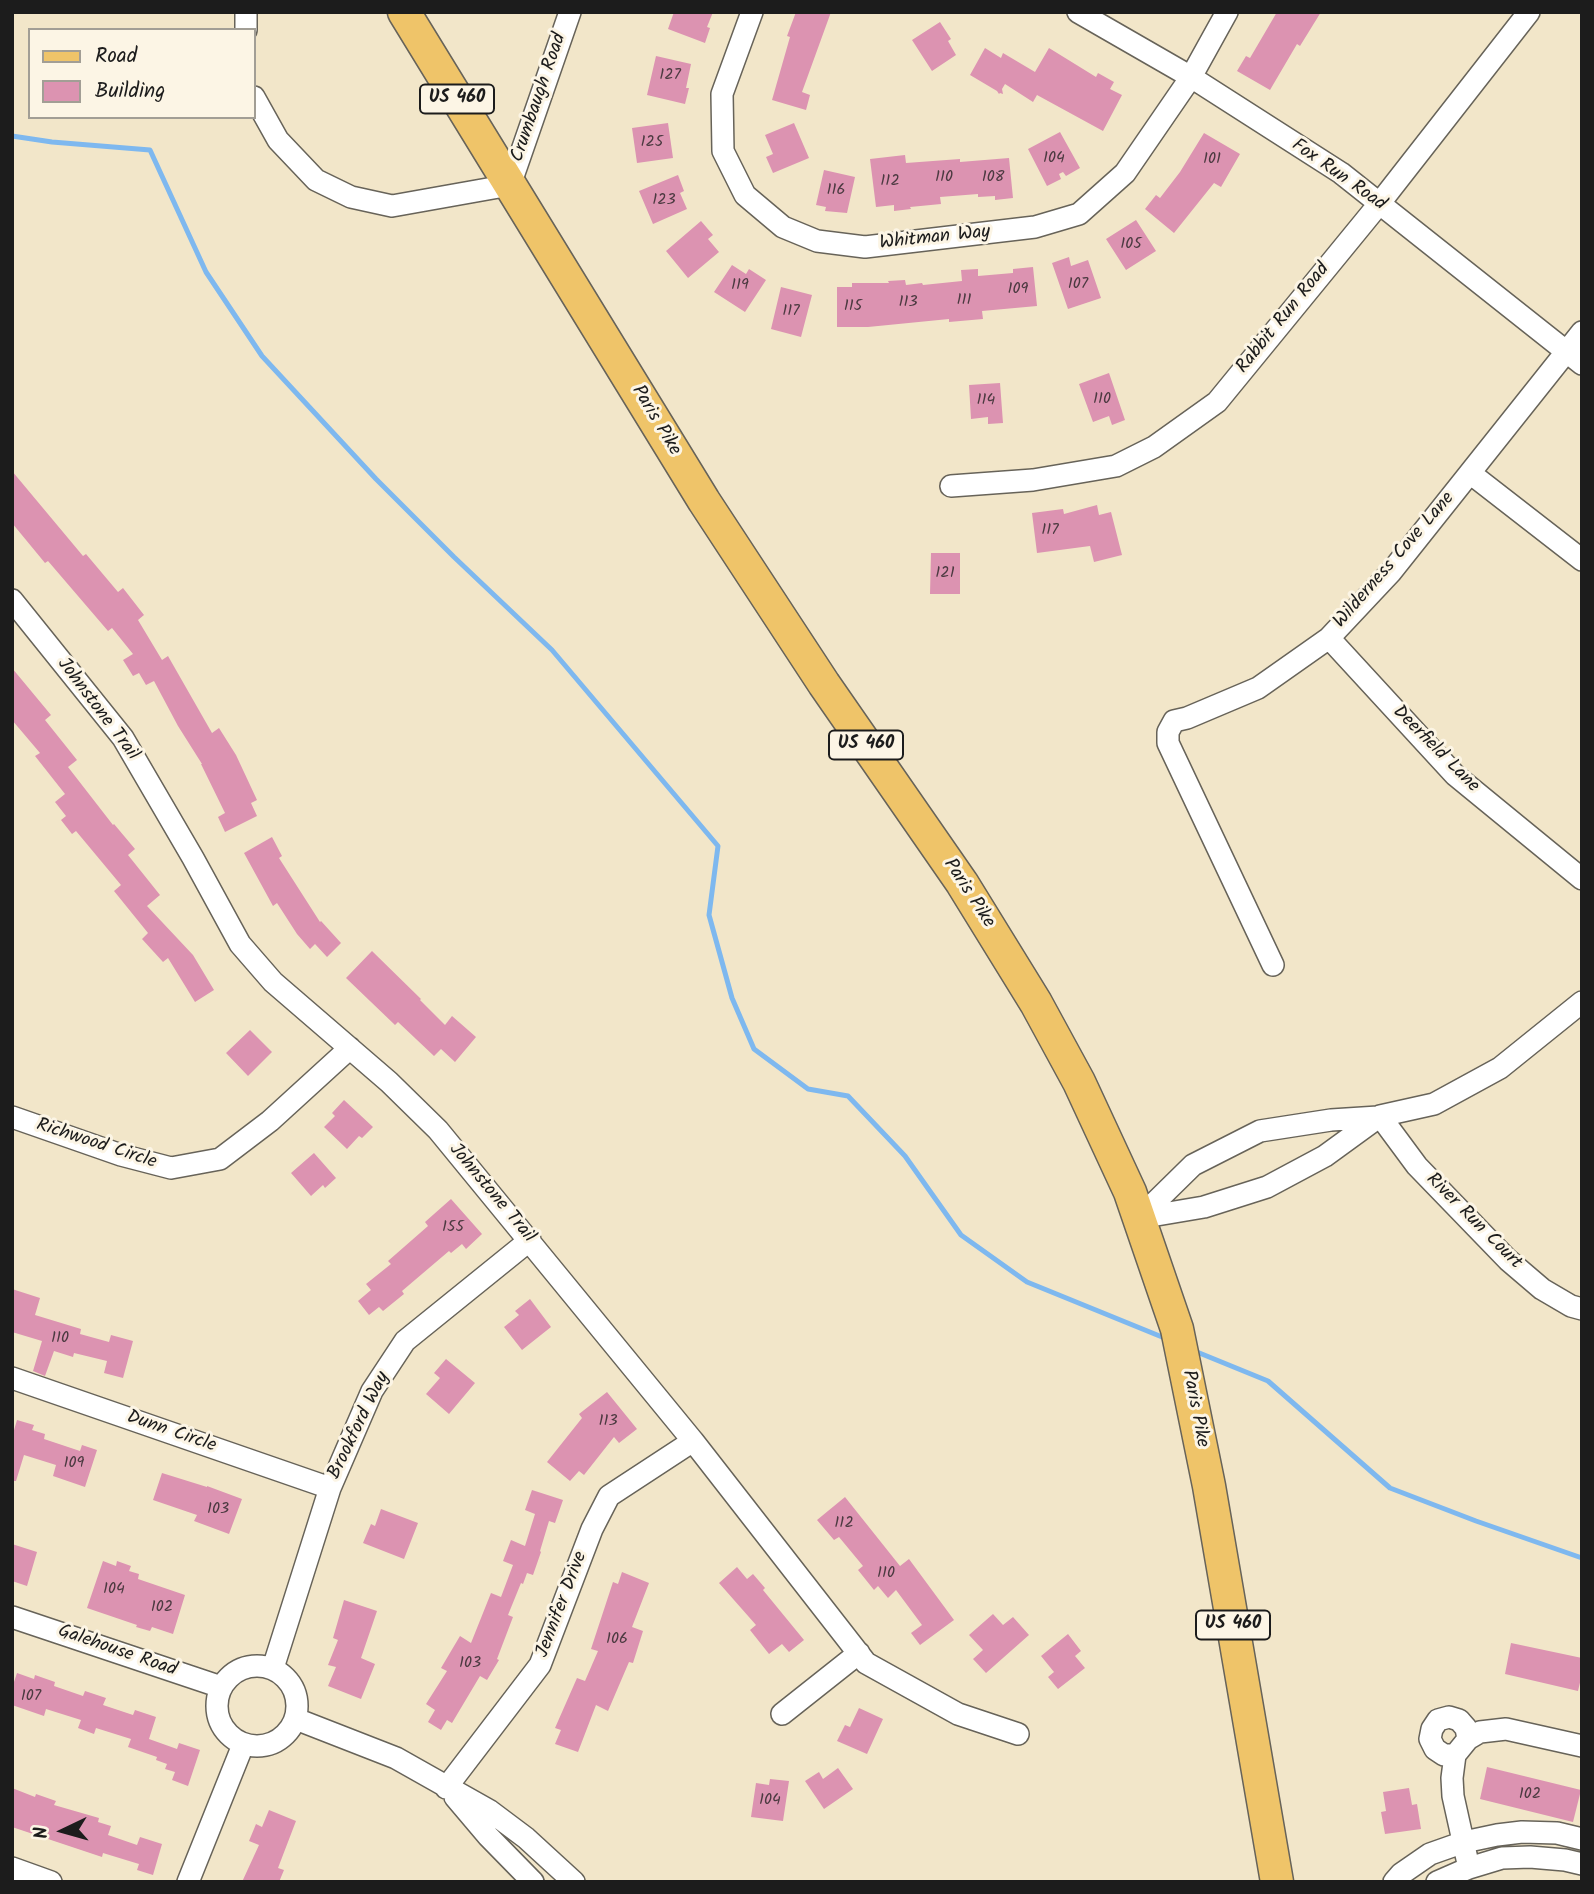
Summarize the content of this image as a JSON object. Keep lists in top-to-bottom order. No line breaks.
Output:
{"streets":{"main road":["US 460","Paris Pike"],"street":["Crumbaugh Road","Fox Run Road","Whitman Way","Rabbit Run Road","Wilderness Cove Lane","Johnstone Trail","Deerfield Lane","Richwood Circle","River Run Court","Brookford Way","Dunn Circle","Jennifer Drive","Galehouse Road"]},"crossings":[["Crumbaugh Road","Paris Pike"],["Fox Run Road","Whitman Way"],["Fox Run Road","Rabbit Run Road"],["Fox Run Road","Wilderness Cove Lane"],["Wilderness Cove Lane","Deerfield Lane"],["Johnstone Trail","Richwood Circle"],["Johnstone Trail","Brookford Way"],["Johnstone Trail","Jennifer Drive"],["Brookford Way","Dunn Circle"],["Brookford Way","Galehouse Road"]],"house_numbers":["127","125","104","101","110","108","112","116","123","105","107","119","109","111","113","115","117","110","114","117","121","155","110","113","109","103","112","110","104","102","106","103","107","102","104"],"legend":["Road","Building"],"north":"left"}
